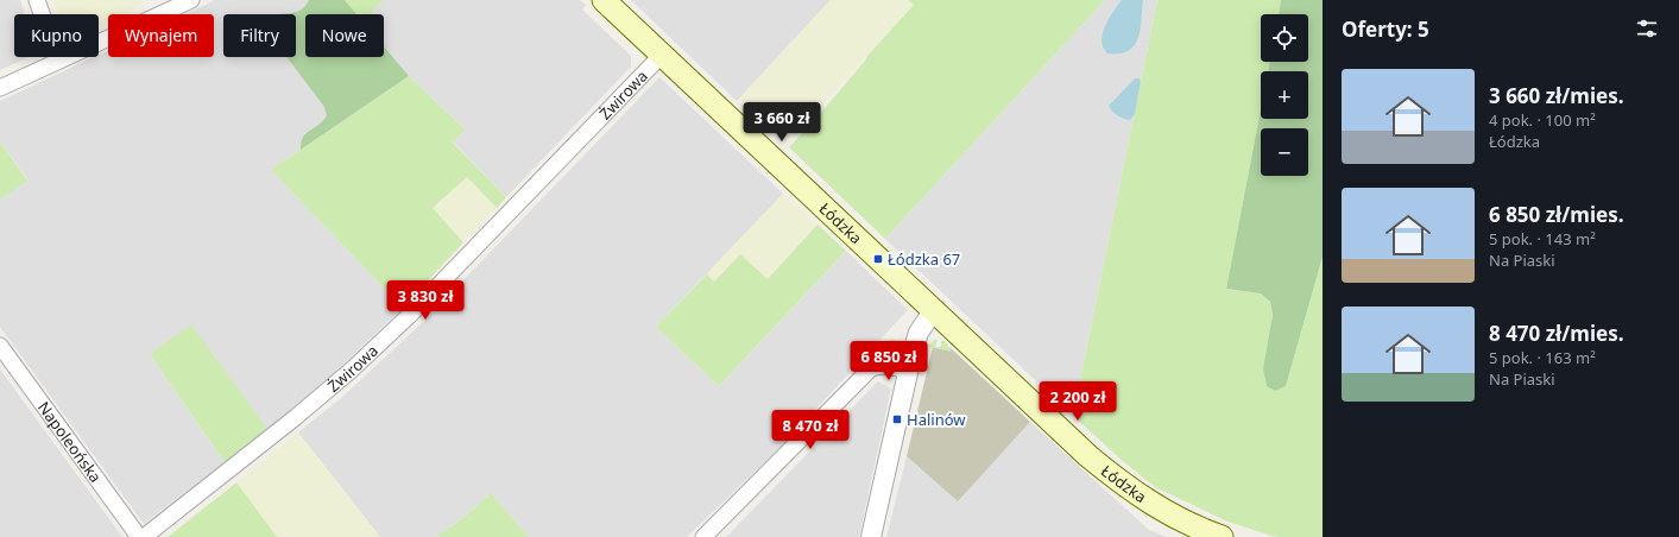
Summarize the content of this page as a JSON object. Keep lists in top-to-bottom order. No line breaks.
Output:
{"streets":{"main road":["Łódzka"],"street":["Żwirowa","Napoleońska"]},"crossings":[["Żwirowa","Łódzka"]],"places":{"transit":["Łódzka 67","Halinów"]},"page":{"heading":"Oferty: 5","map_buttons":["+","−"],"chip":["Kupno","Wynajem","Filtry","Nowe"],"list":[{"name":"3 660 zł/mies.","note":"4 pok. · 100 m² · Łódzka"},{"name":"6 850 zł/mies.","note":"5 pok. · 143 m² · Na Piaski"},{"name":"8 470 zł/mies.","note":"5 pok. · 163 m² · Na Piaski"}],"price":["3 660 zł","3 830 zł","6 850 zł","2 200 zł","8 470 zł"]}}
